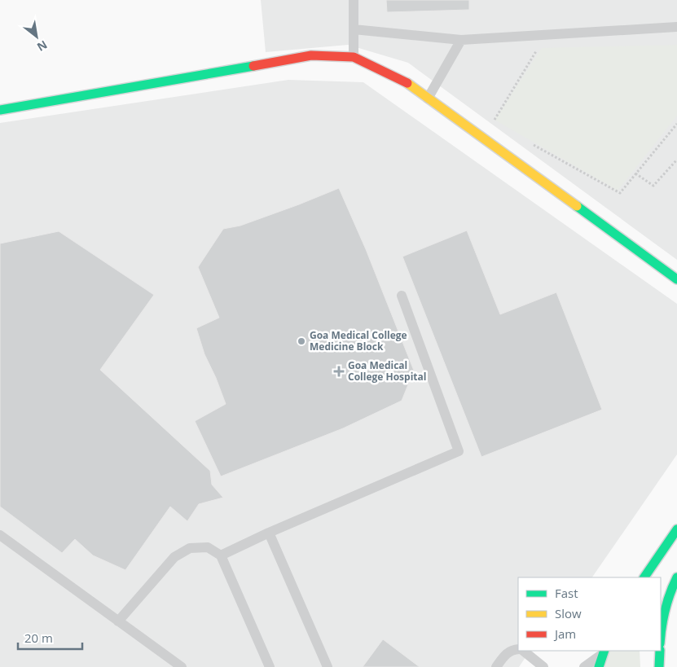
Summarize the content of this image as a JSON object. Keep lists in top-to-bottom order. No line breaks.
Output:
{"places":{"other":["Goa Medical College Medicine Block"],"health":["Goa Medical College Hospital"]},"legend":["Fast","Slow","Jam"],"scale_bar":"20 m","north":"bottom right"}
